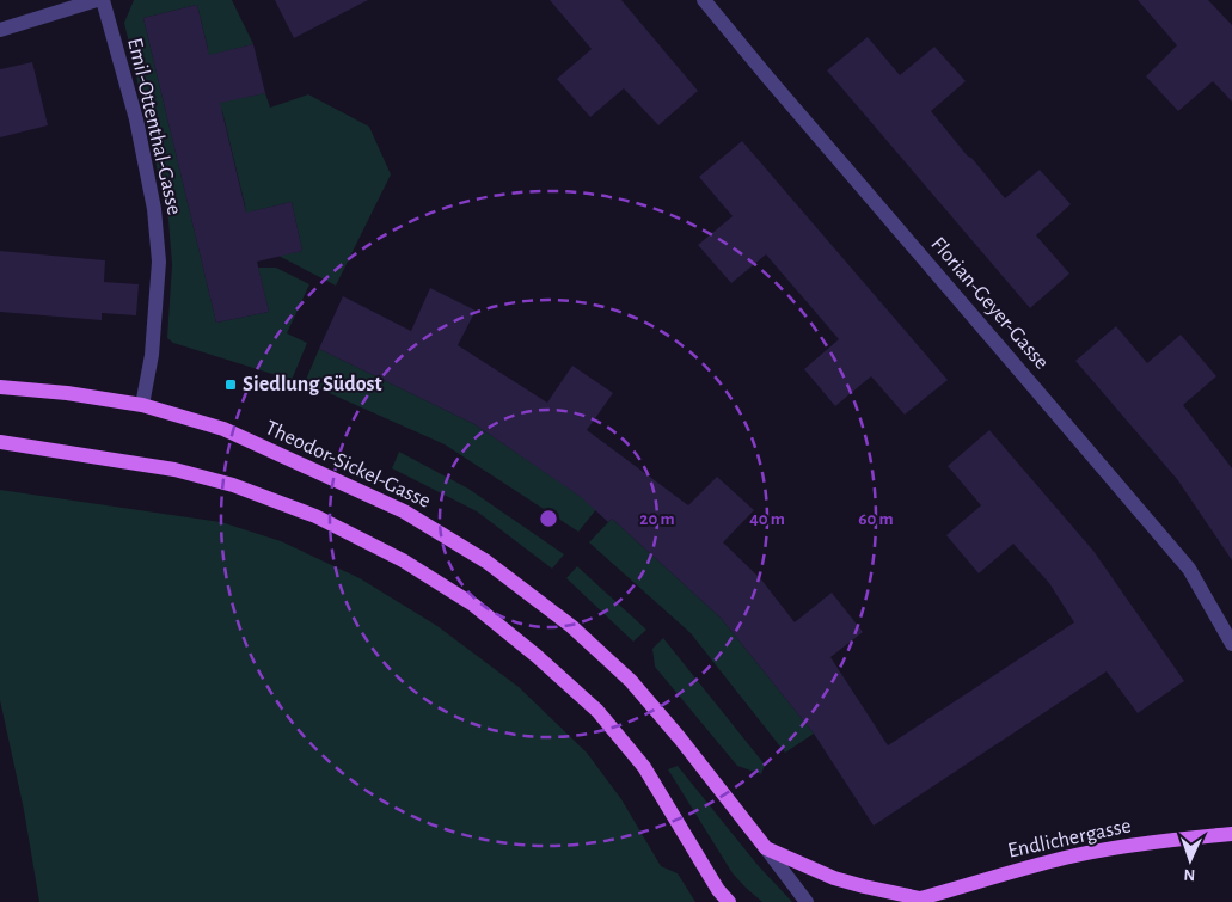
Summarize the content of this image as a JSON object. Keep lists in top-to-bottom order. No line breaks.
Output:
{"streets":{"main road":["Theodor-Sickel-Gasse","Endlichergasse"],"street":["Emil-Ottenthal-Gasse","Florian-Geyer-Gasse"]},"crossings":[["Emil-Ottenthal-Gasse","Theodor-Sickel-Gasse"],["Theodor-Sickel-Gasse","Endlichergasse"]],"places":{"transit":["Siedlung Südost"]},"north":"bottom","rings":["20 m","40 m","60 m"]}
